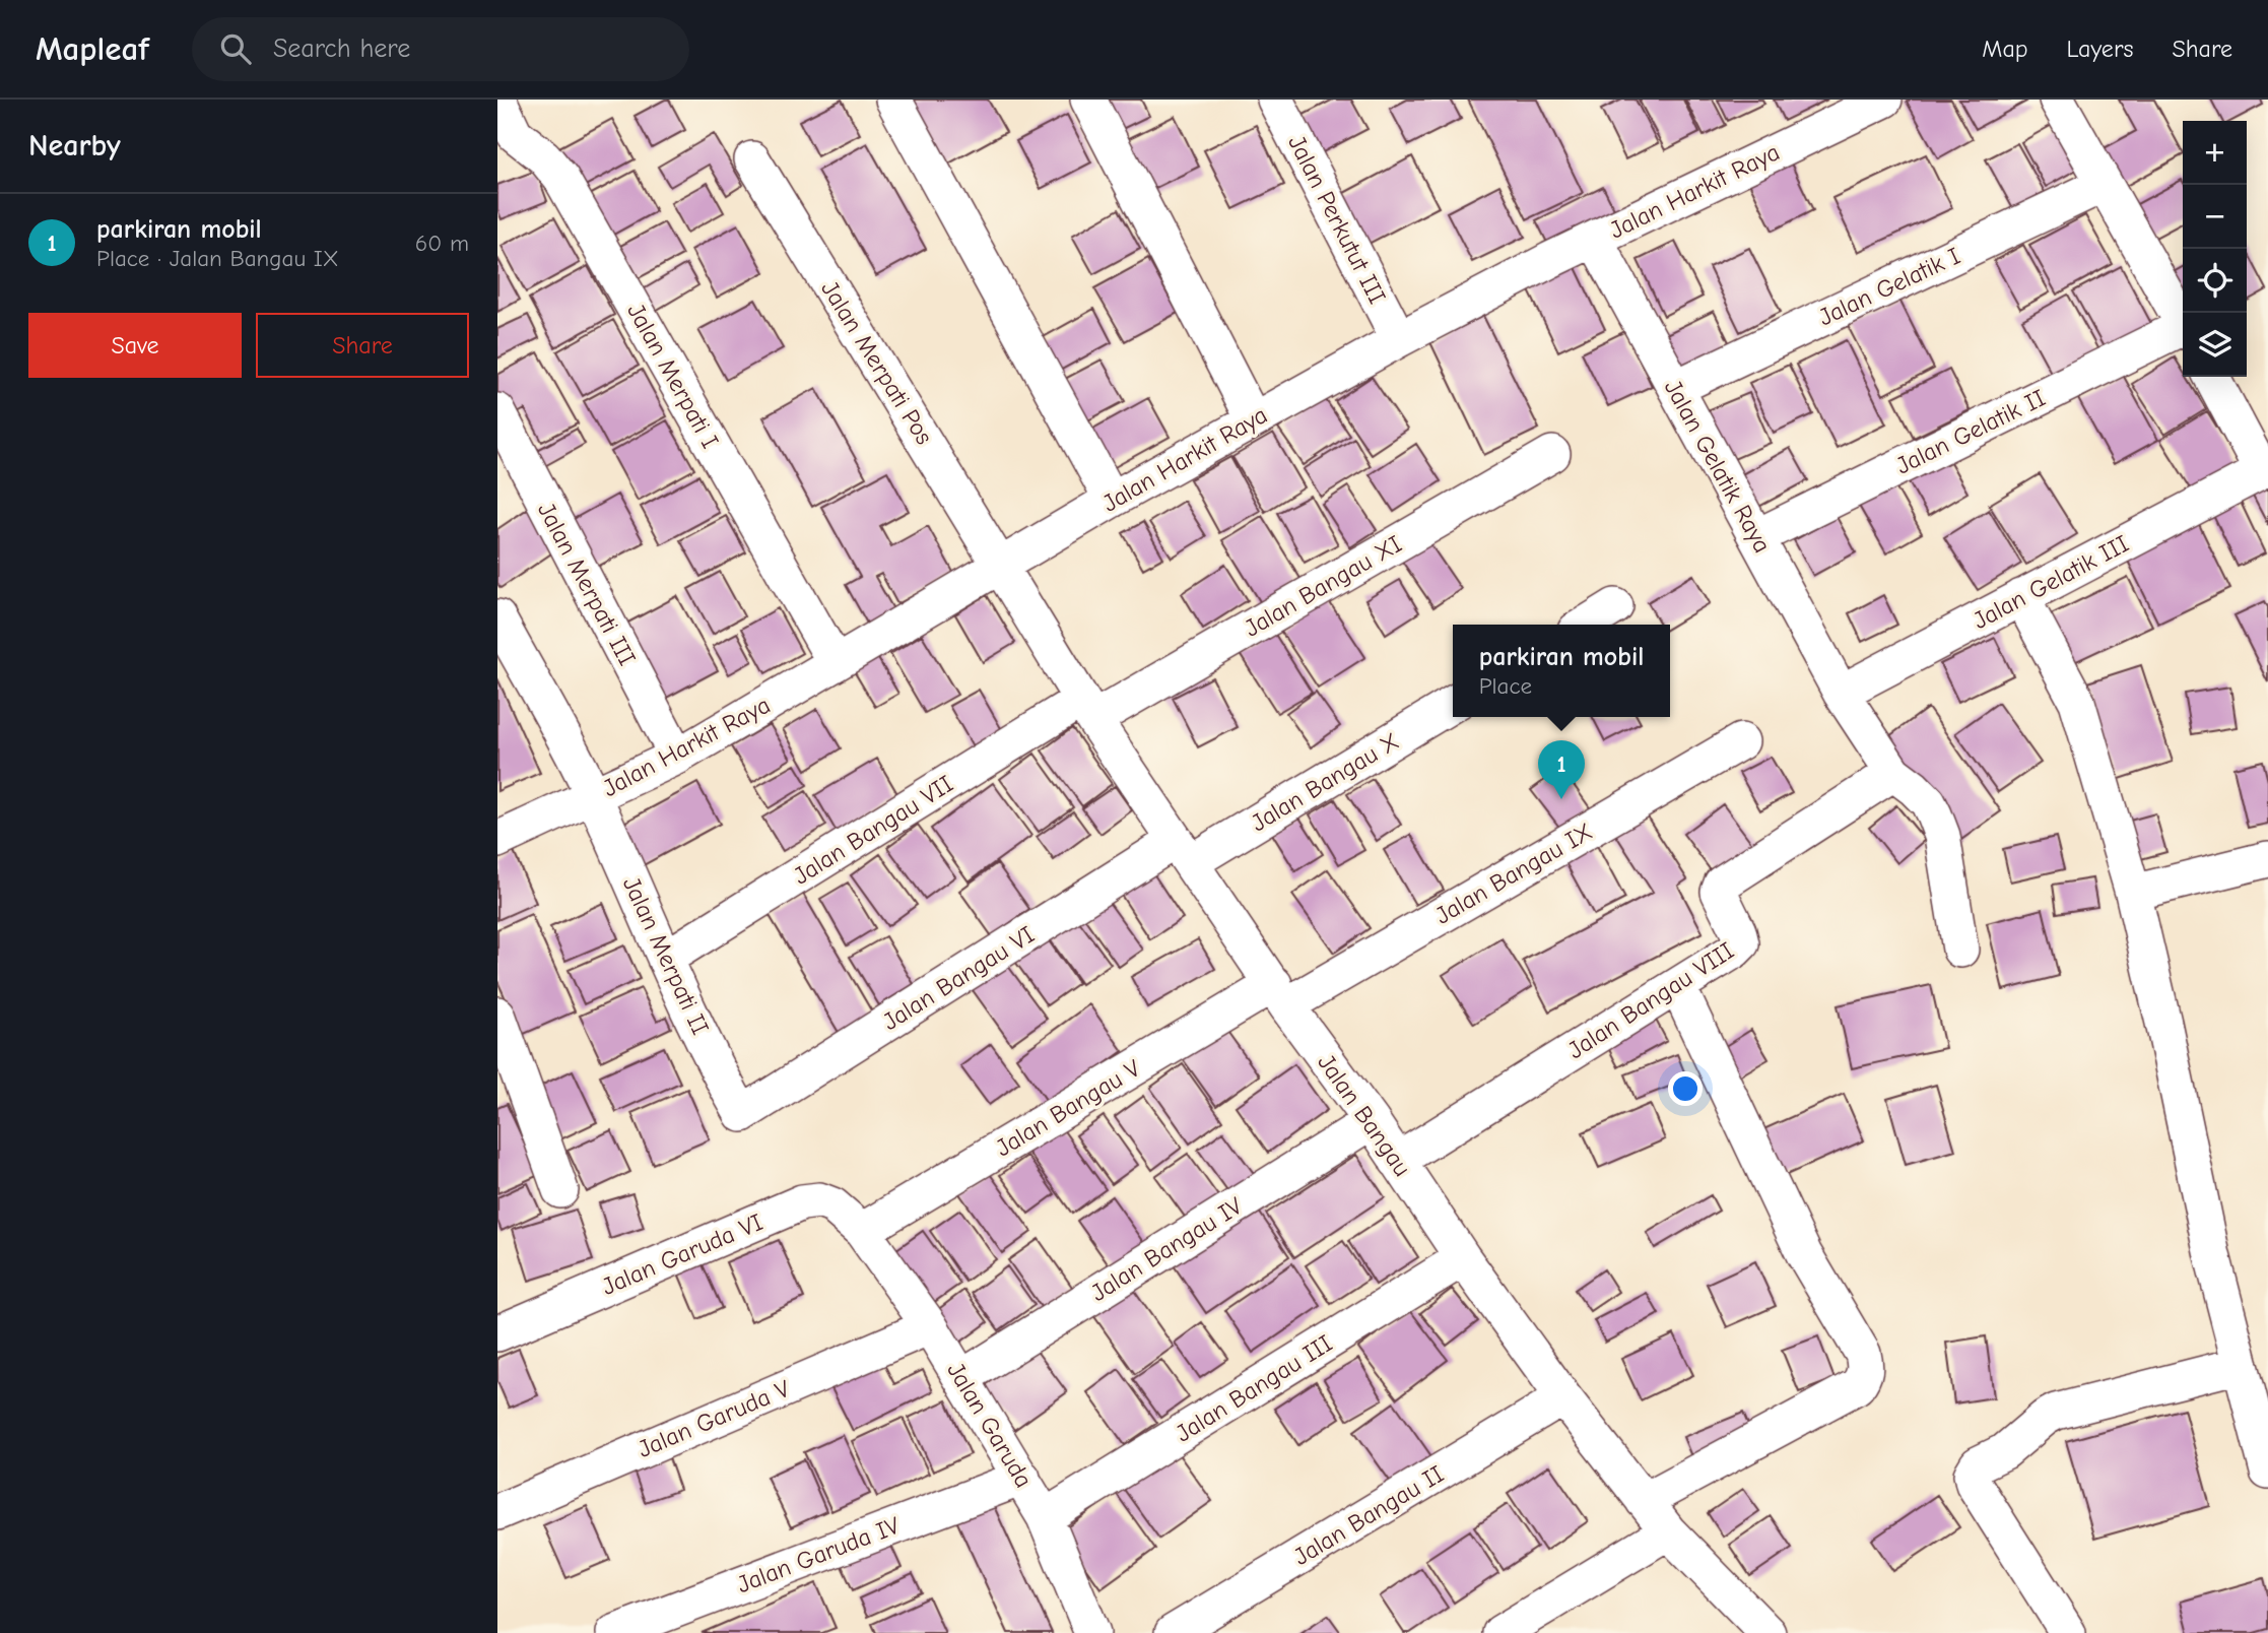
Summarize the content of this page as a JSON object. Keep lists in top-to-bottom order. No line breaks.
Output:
{"streets":{"street":["Jalan Harkit Raya","Jalan Perkutut III","Jalan Gelatik I","Jalan Merpati Pos","Jalan Merpati I","Jalan Gelatik II","Jalan Gelatik Raya","Jalan Gelatik III","Jalan Merpati III","Jalan Bangau XI","Jalan Bangau X","Jalan Bangau VII","Jalan Bangau IX","Jalan Merpati II","Jalan Bangau VI","Jalan Bangau VIII","Jalan Bangau V","Jalan Bangau","Jalan Bangau IV","Jalan Garuda VI","Jalan Bangau III","Jalan Garuda V","Jalan Garuda","Jalan Bangau II","Jalan Garuda IV"]},"crossings":[["Jalan Harkit Raya","Jalan Perkutut III"],["Jalan Harkit Raya","Jalan Merpati Pos"],["Jalan Harkit Raya","Jalan Merpati I"],["Jalan Harkit Raya","Jalan Gelatik Raya"],["Jalan Harkit Raya","Jalan Merpati III"],["Jalan Harkit Raya","Jalan Merpati II"],["Jalan Harkit Raya","Jalan Bangau"],["Jalan Gelatik I","Jalan Gelatik Raya"],["Jalan Merpati Pos","Jalan Bangau"],["Jalan Gelatik II","Jalan Gelatik Raya"],["Jalan Gelatik Raya","Jalan Gelatik III"],["Jalan Bangau XI","Jalan Bangau VII"],["Jalan Bangau XI","Jalan Bangau"],["Jalan Bangau X","Jalan Bangau VI"],["Jalan Bangau X","Jalan Bangau"],["Jalan Bangau VII","Jalan Merpati II"],["Jalan Bangau VII","Jalan Bangau"],["Jalan Bangau IX","Jalan Bangau V"],["Jalan Bangau IX","Jalan Bangau"],["Jalan Merpati II","Jalan Bangau VI"],["Jalan Bangau VI","Jalan Bangau"],["Jalan Bangau VIII","Jalan Bangau"],["Jalan Bangau V","Jalan Bangau"],["Jalan Bangau V","Jalan Garuda VI"],["Jalan Bangau V","Jalan Garuda"],["Jalan Bangau","Jalan Bangau IV"],["Jalan Bangau","Jalan Bangau III"],["Jalan Bangau","Jalan Bangau II"],["Jalan Bangau IV","Jalan Garuda"],["Jalan Garuda VI","Jalan Garuda"],["Jalan Bangau III","Jalan Garuda"],["Jalan Garuda V","Jalan Garuda"],["Jalan Garuda","Jalan Garuda IV"]],"page":{"header":"Mapleaf","search":"Search here","nav":["Map","Layers","Share"],"heading":"Nearby","map_buttons":["+","−"],"list":[{"mark":"1","name":"parkiran mobil","note":"Place · Jalan Bangau IX","value":"60 m"}],"buttons":["Save","Share"],"popup":["parkiran mobil","Place"],"pins":"1"}}
